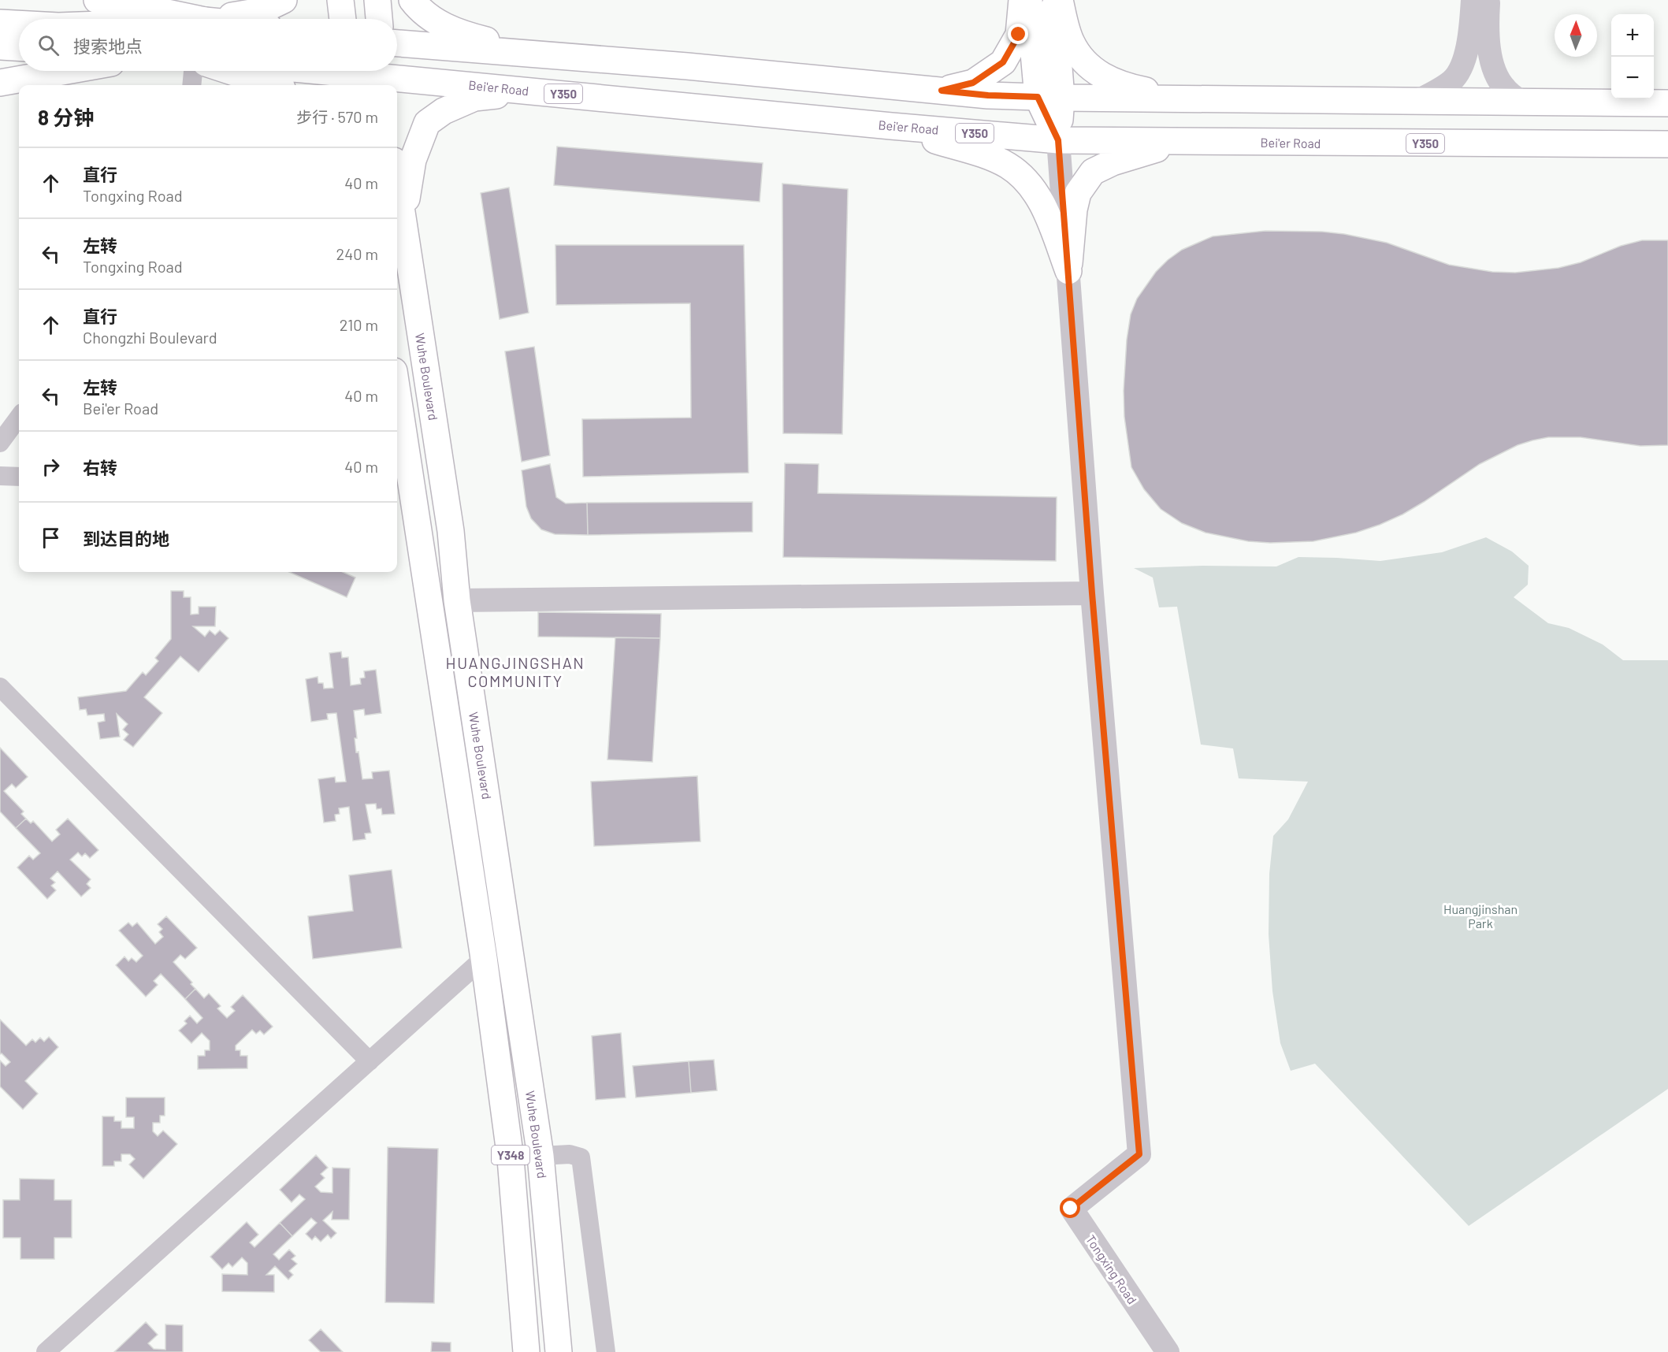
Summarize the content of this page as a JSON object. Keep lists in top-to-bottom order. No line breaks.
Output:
{"streets":{"main road":["Bei'er Road","Y350","Wuhe Boulevard","Y348"],"street":["Tongxing Road"]},"districts":["HUANGJINGSHAN COMMUNITY"],"parks":["Huangjinshan Park"],"north":"top","page":{"map_buttons":["+","−"],"search":"搜索地点","heading":["8 分钟","步行 · 570 m"],"list":[["直行","Tongxing Road","40 m"],["左转","Tongxing Road","240 m"],["直行","Chongzhi Boulevard","210 m"],["左转","Bei'er Road","40 m"],["右转","40 m"],"到达目的地"]}}
